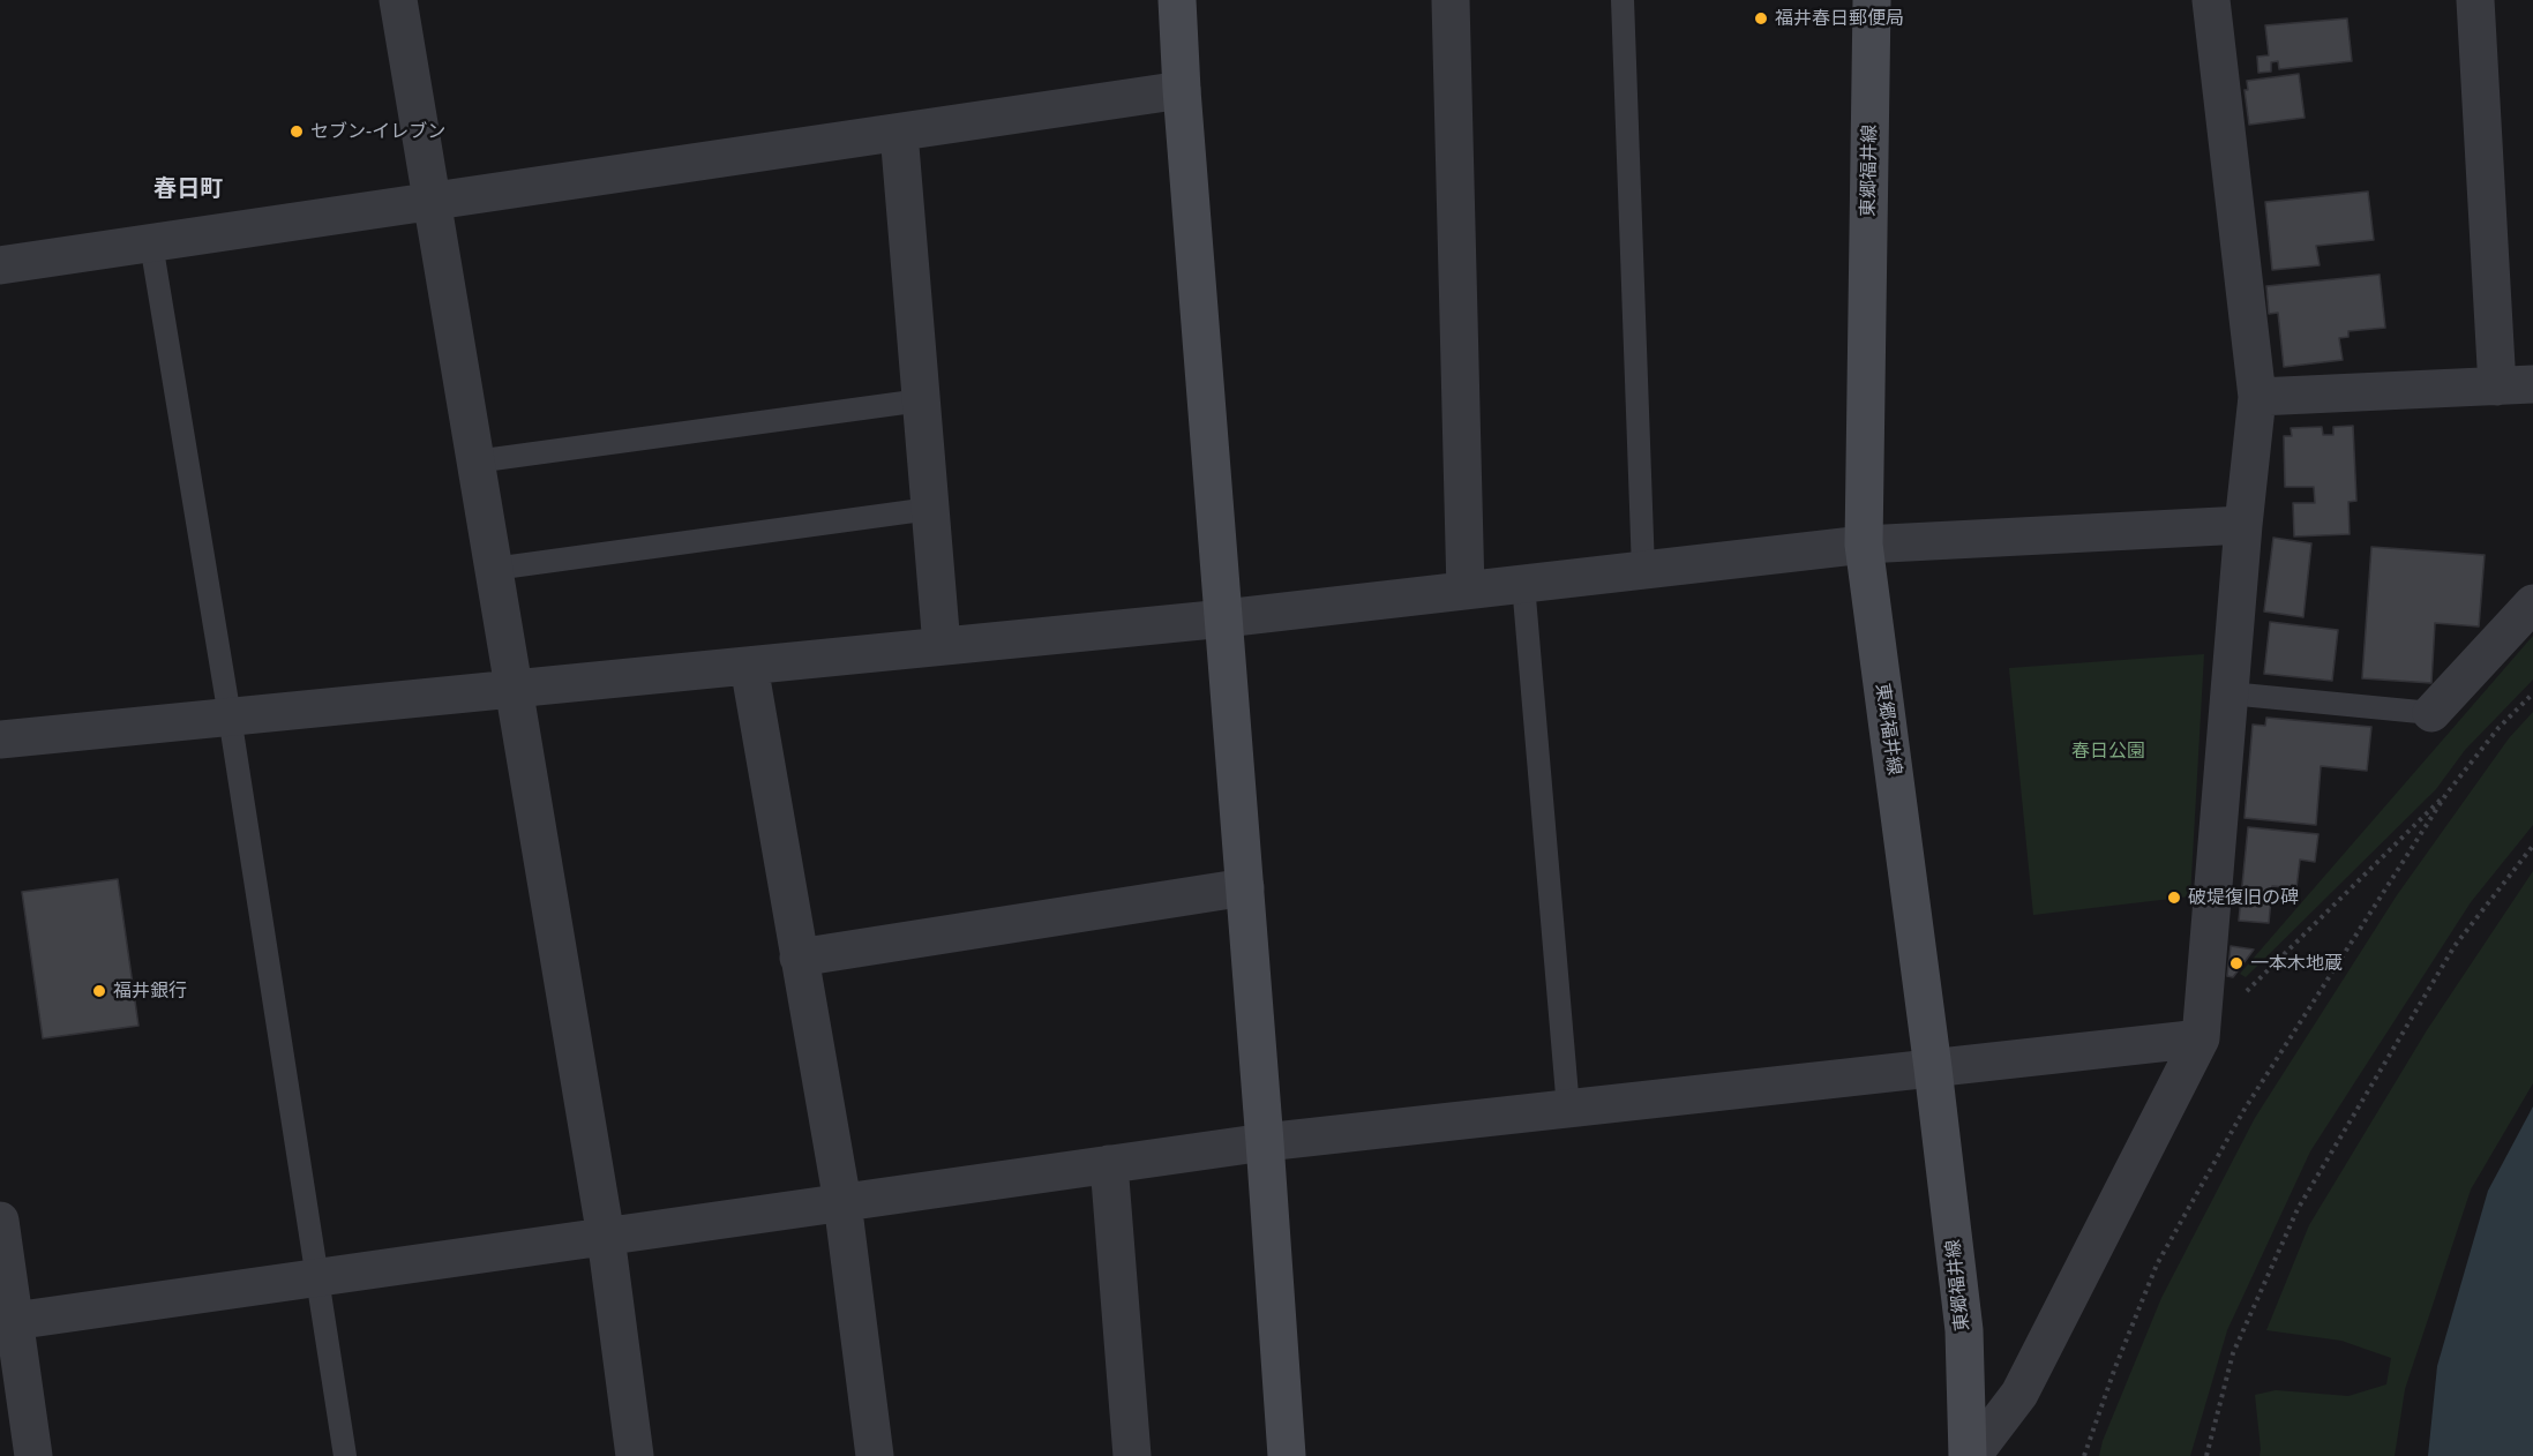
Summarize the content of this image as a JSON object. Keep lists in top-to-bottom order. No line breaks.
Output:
{"streets":{"street":["東郷福井線"]},"districts":["春日町"],"parks":["春日公園"],"places":["福井春日郵便局","セブン-イレブン","破堤復旧の碑","一本木地蔵","福井銀行"]}
